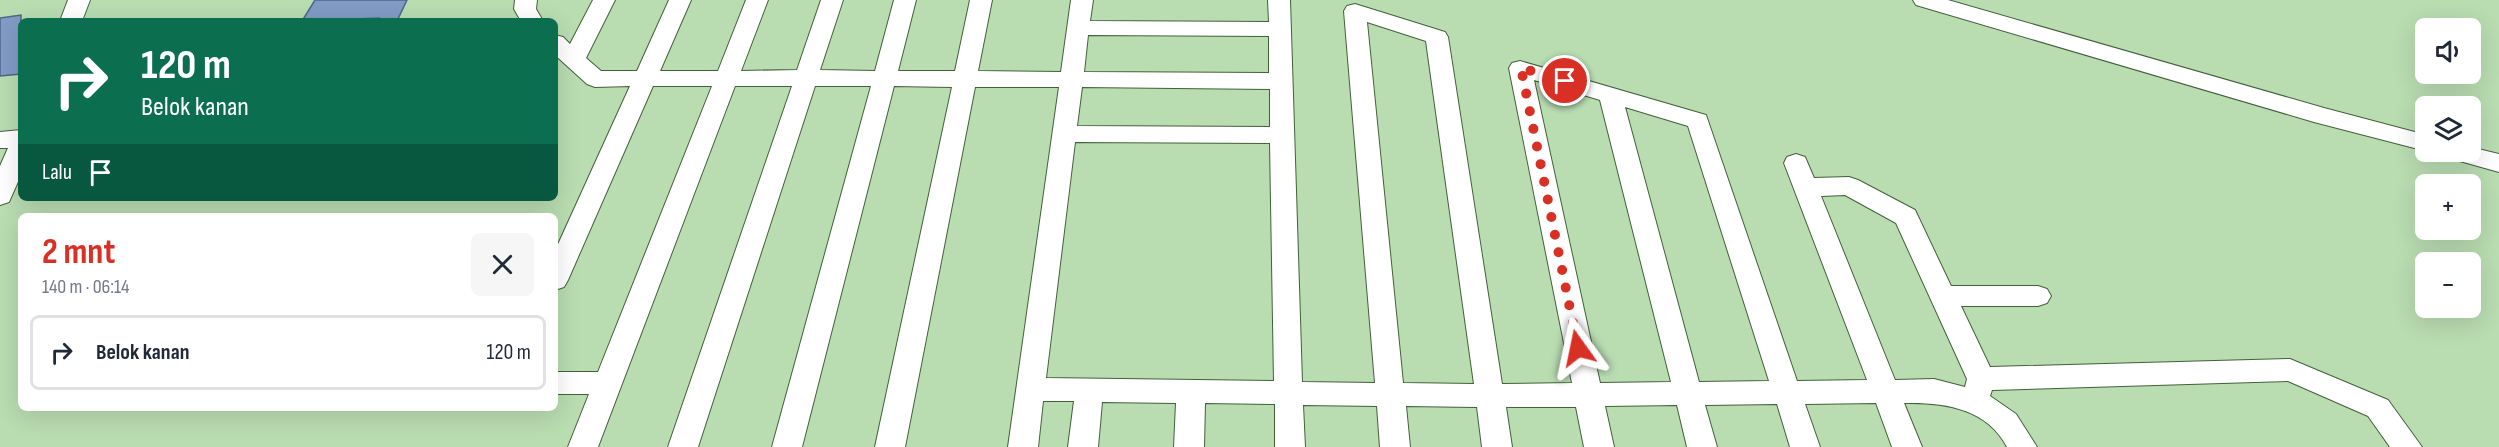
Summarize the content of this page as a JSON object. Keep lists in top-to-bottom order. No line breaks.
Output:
{"page":{"map_buttons":["+","−"],"turn":["120 m","Belok kanan"],"then":"Lalu","heading":["2 mnt","140 m · 06:14"],"list":[{"name":"Belok kanan","value":"120 m"}]}}
